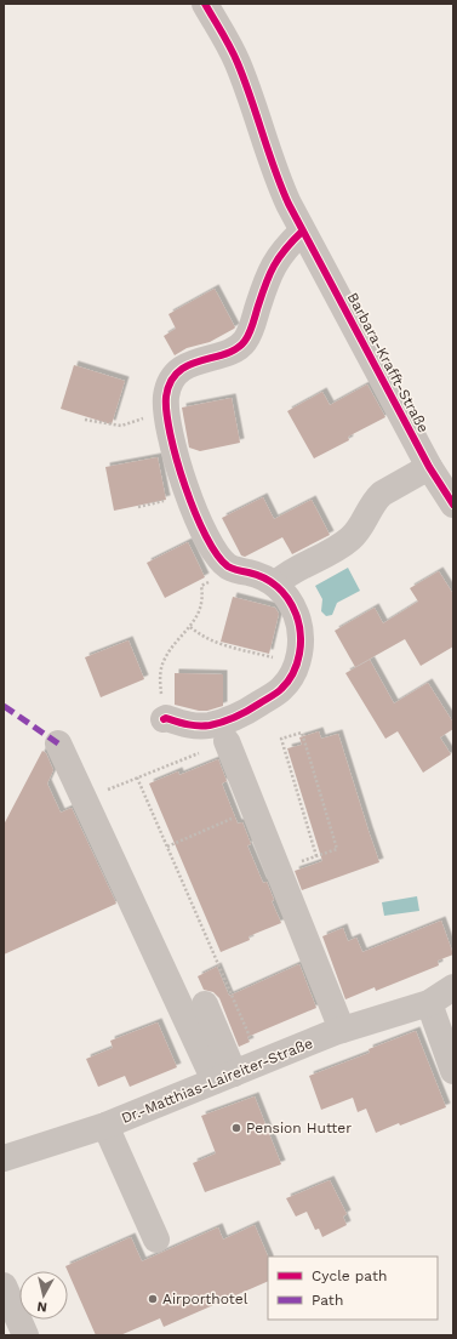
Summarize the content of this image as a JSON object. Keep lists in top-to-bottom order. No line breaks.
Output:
{"streets":{"street":["Barbara-Krafft-Straße","Dr.-Matthias-Laireiter-Straße"]},"places":["Pension Hutter","Airporthotel"],"legend":["Cycle path","Path"],"north":"bottom"}
